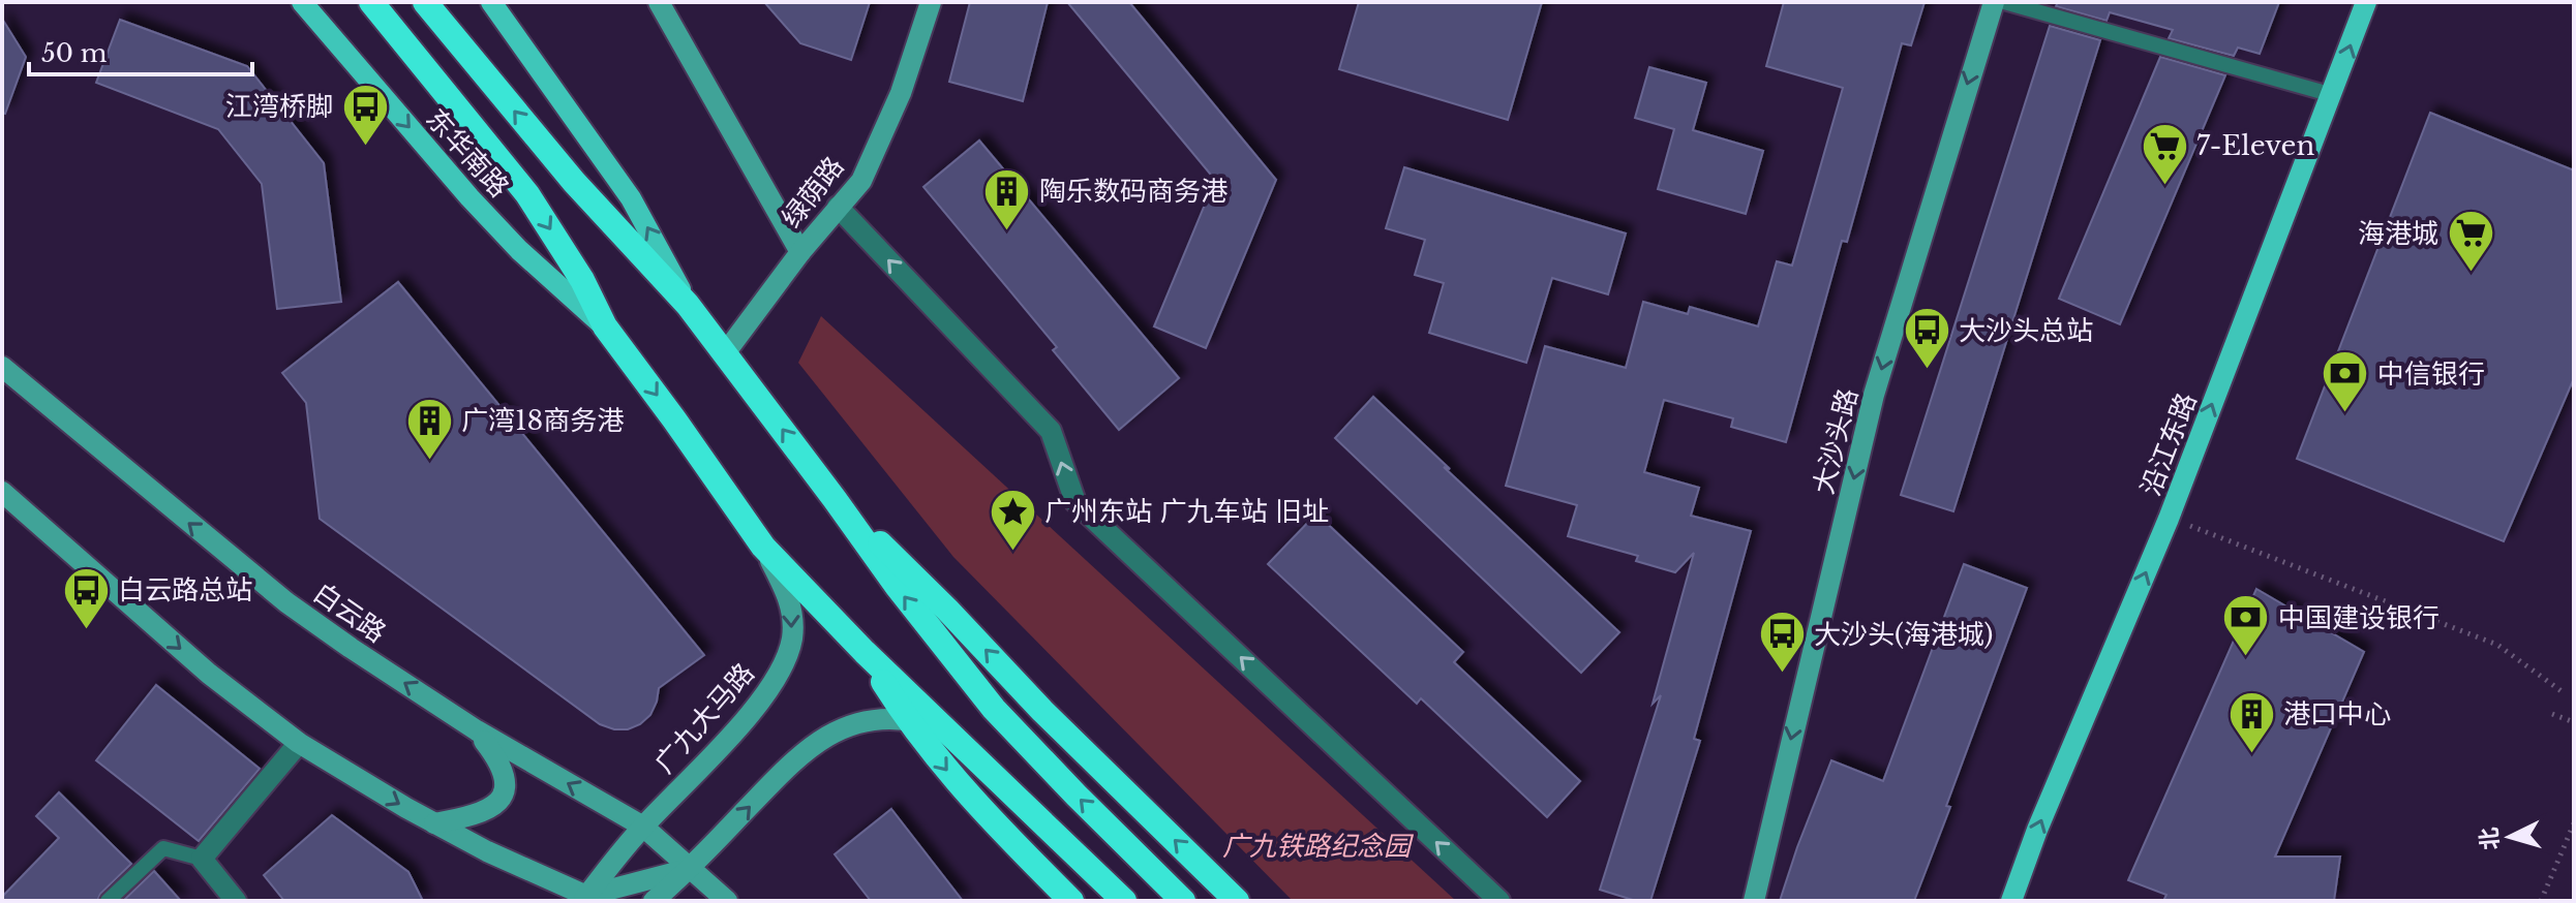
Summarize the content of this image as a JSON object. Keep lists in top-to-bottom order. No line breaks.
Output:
{"streets":{"main road":["东华南路","绿荫路","大沙头路","沿江东路","白云路","广九大马路"]},"crossings":[["白云路","广九大马路"]],"one_way":["大沙头路","沿江东路","广九大马路"],"parks":["广九铁路纪念园"],"places":{"bus stop":["江湾桥脚","大沙头总站","白云路总站","大沙头(海港城)"],"supermarket":["7-Eleven","海港城"],"building":["陶乐数码商务港","广湾18商务港","港口中心"],"bank":["中信银行","中国建设银行"],"place":["广州东站 广九车站 旧址"]},"scale_bar":"50 m","north":"left"}
